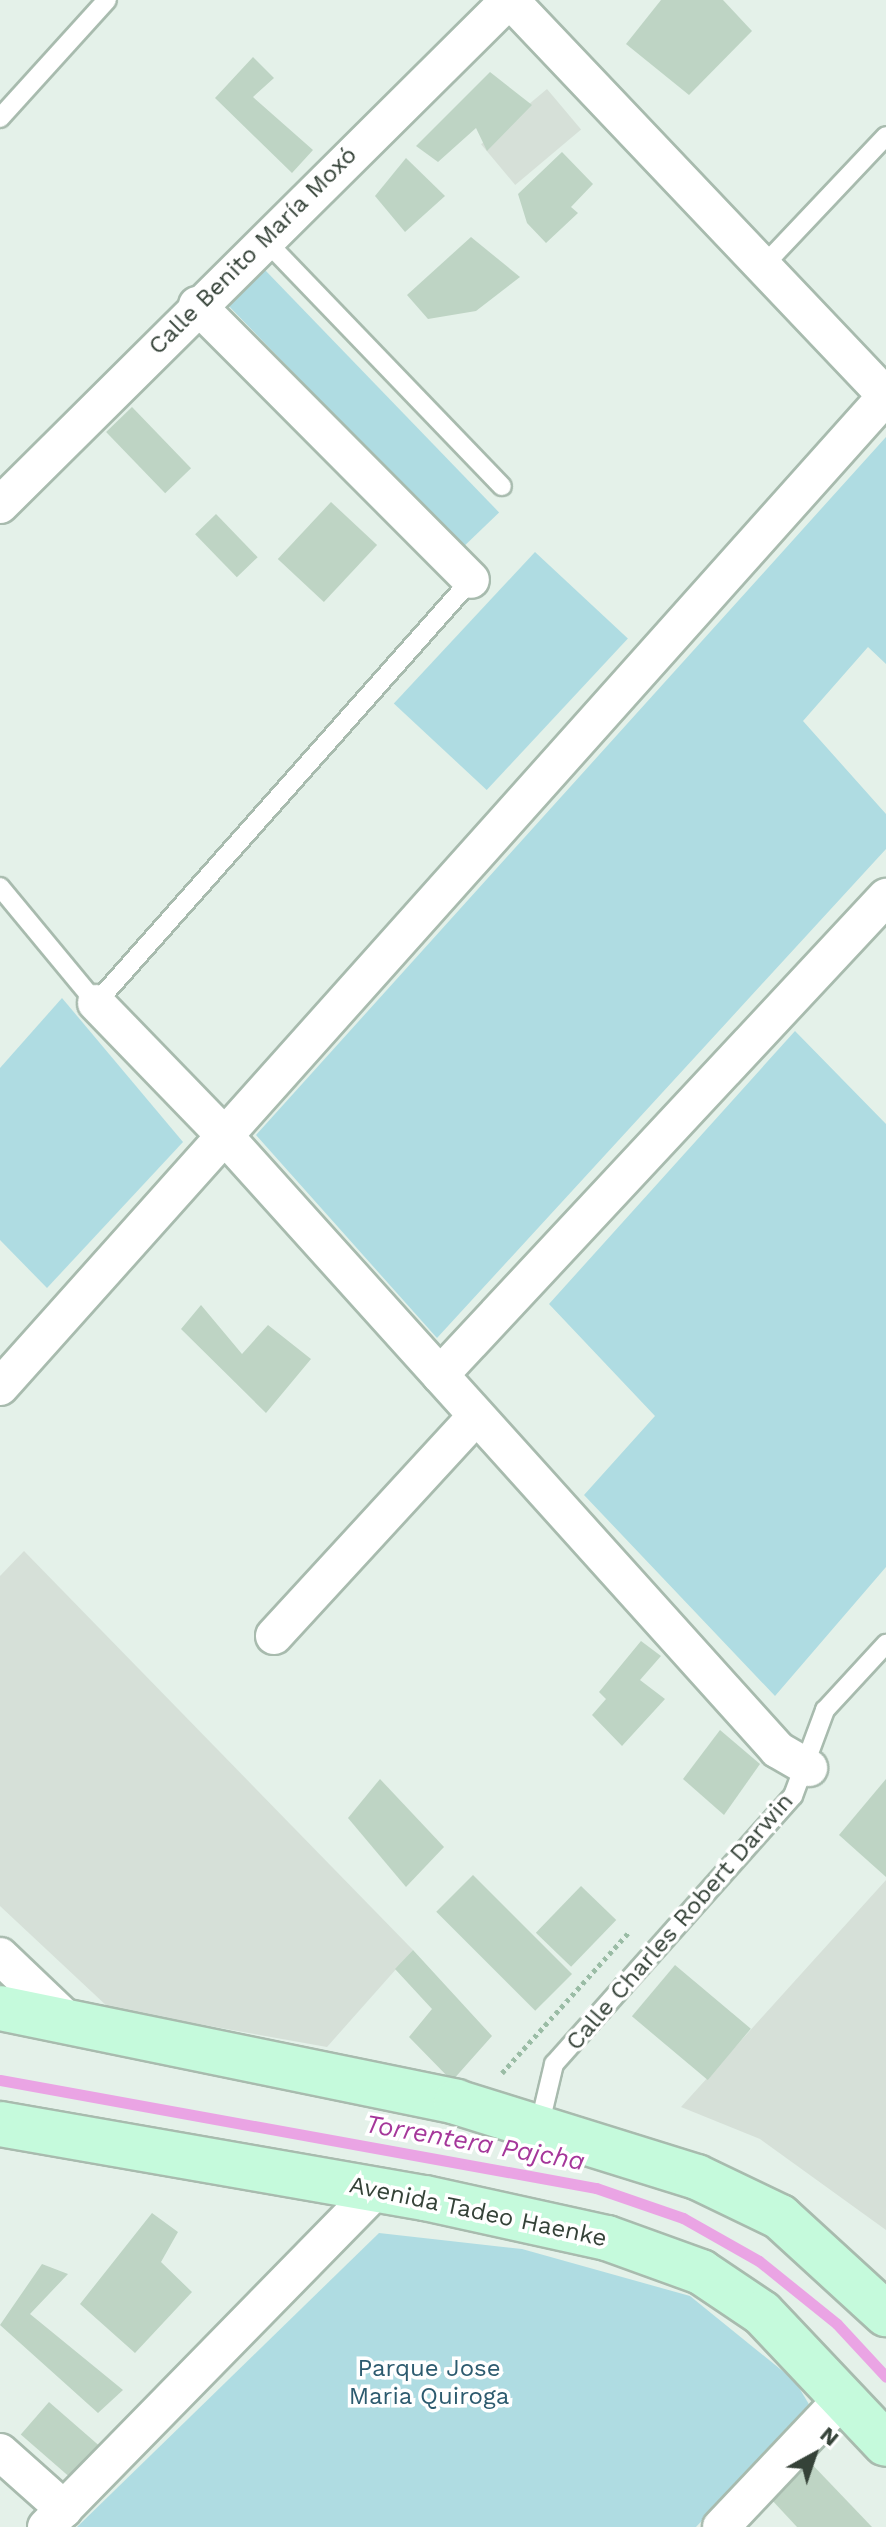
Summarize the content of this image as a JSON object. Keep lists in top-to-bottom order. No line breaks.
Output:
{"streets":{"main road":["Avenida Tadeo Haenke"],"street":["Calle Benito María Moxó"],"lane":["Calle Charles Robert Darwin"]},"water":["Torrentera Pajcha"],"parks":["Parque Jose Maria Quiroga"],"north":"top right"}
